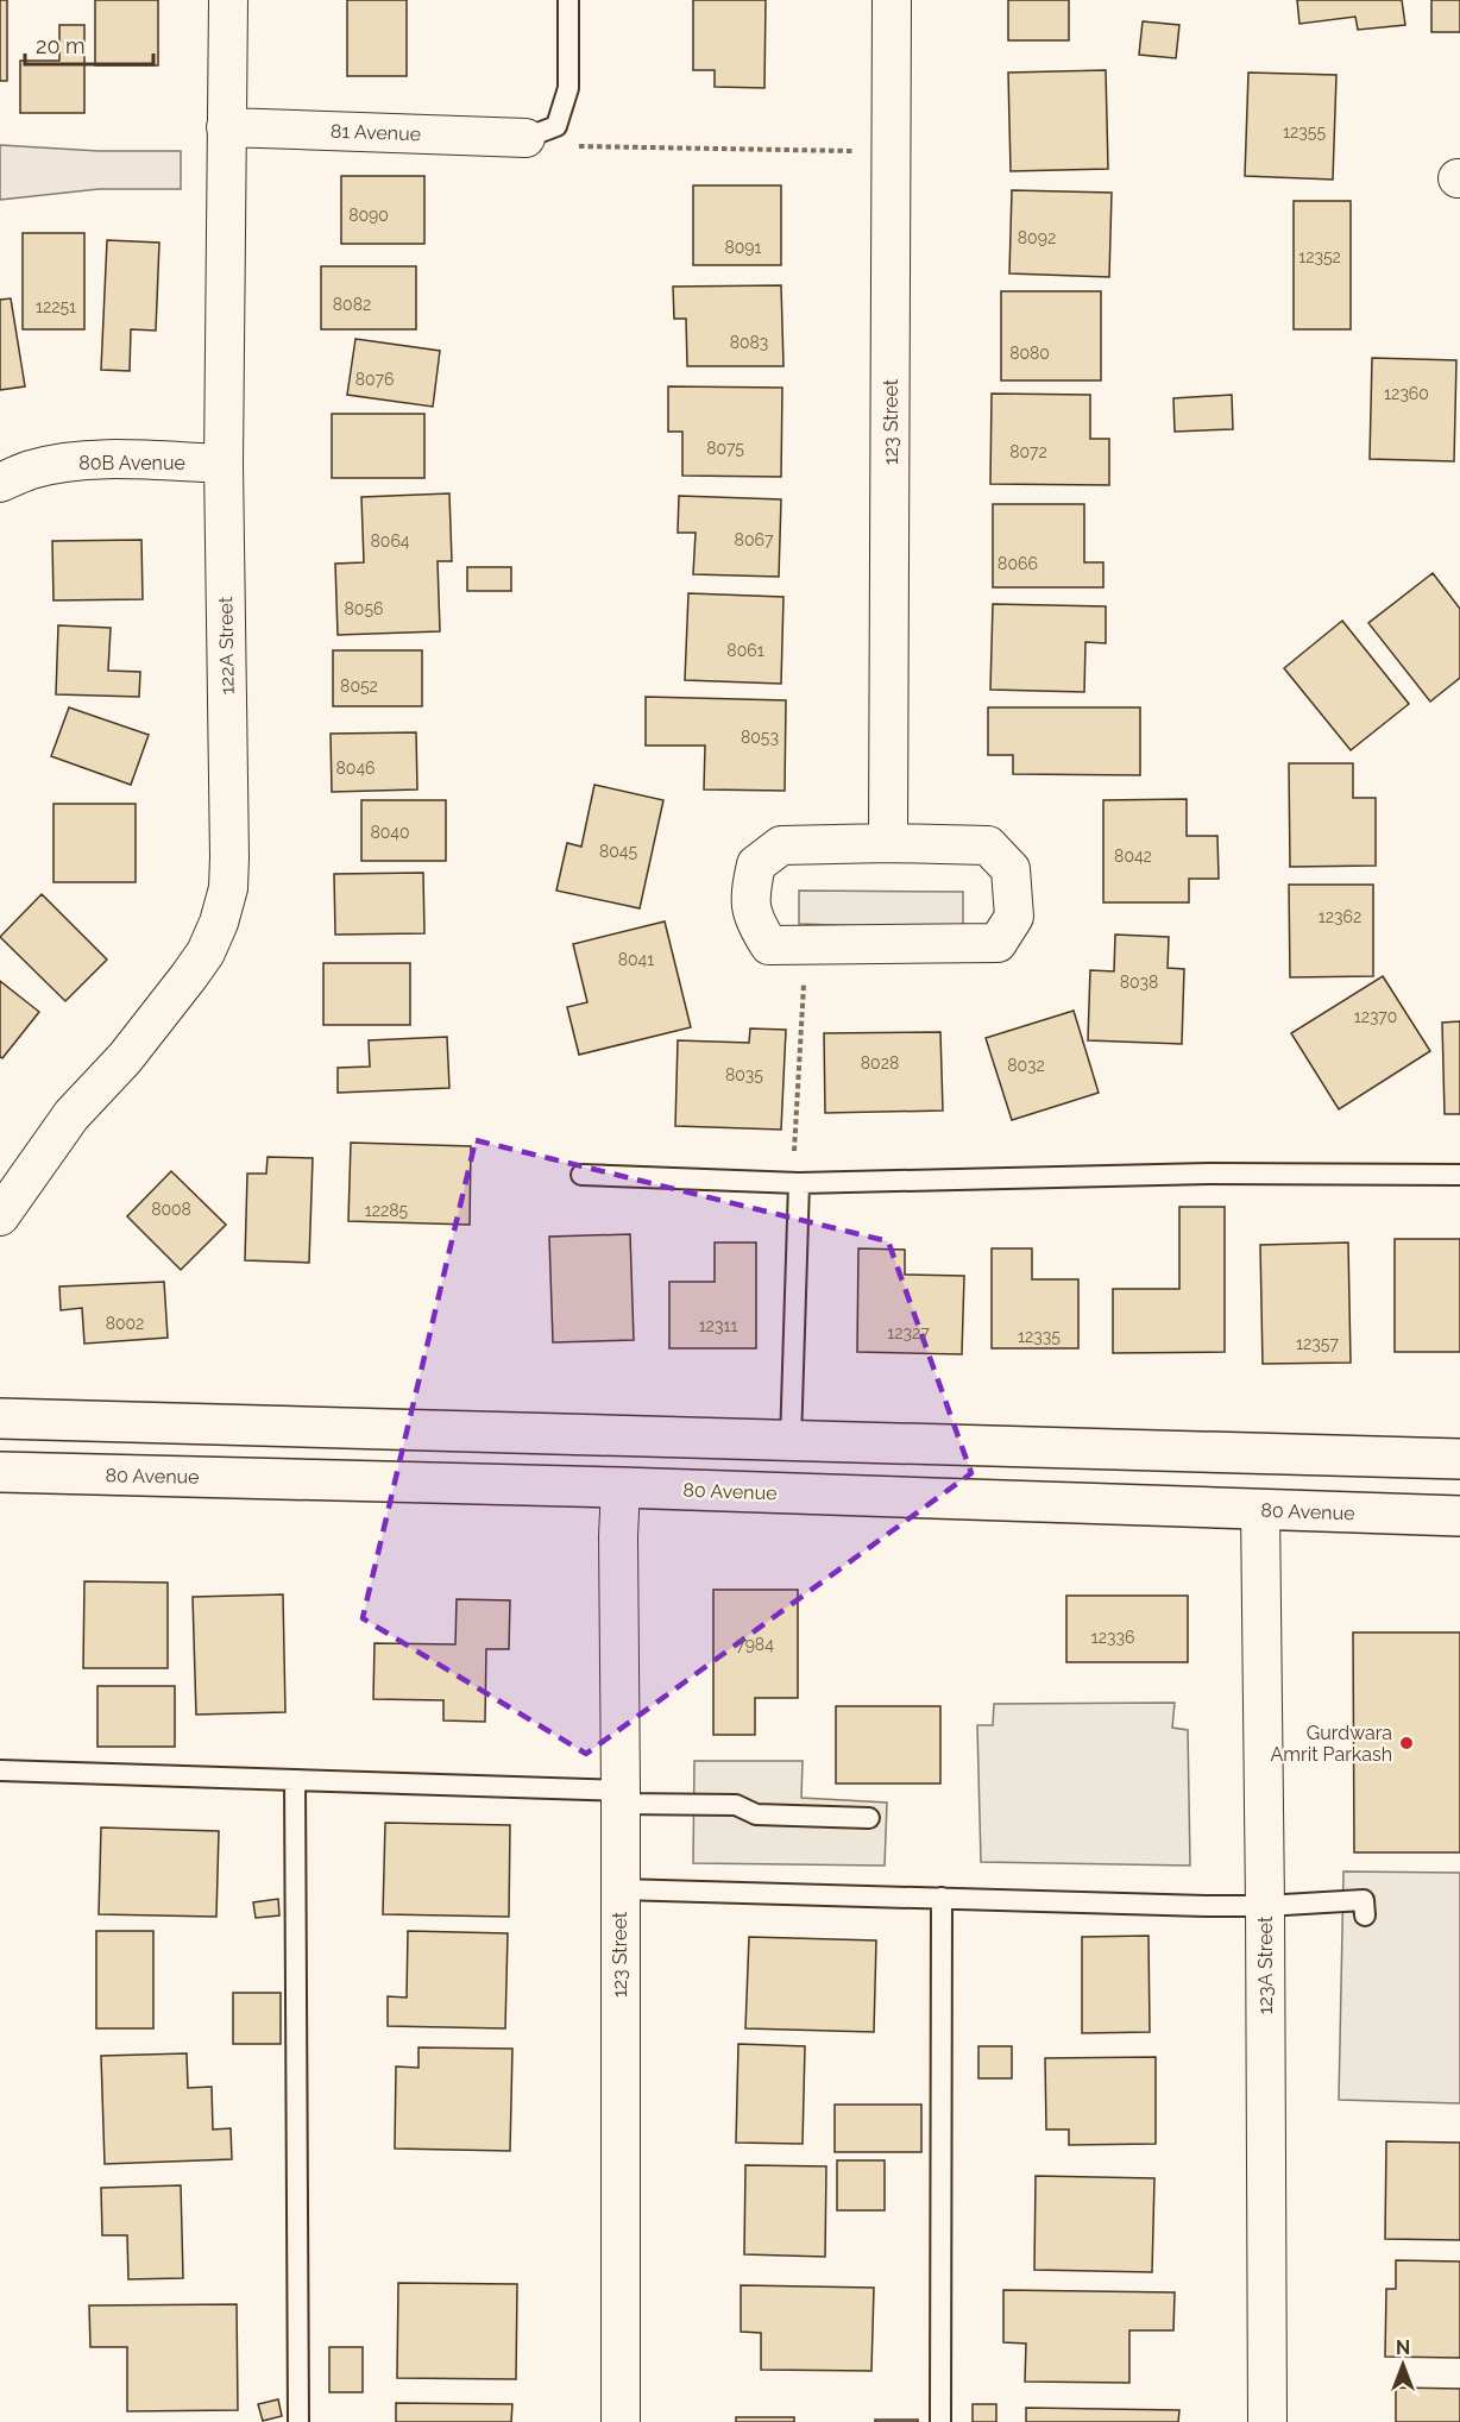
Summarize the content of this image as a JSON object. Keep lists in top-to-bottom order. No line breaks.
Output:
{"streets":{"main road":["80 Avenue"],"street":["81 Avenue","123 Street","80B Avenue","122A Street","123A Street"]},"crossings":[["81 Avenue","122A Street"],["123 Street","80 Avenue"],["80B Avenue","122A Street"],["80 Avenue","123A Street"]],"places":["Gurdwara Amrit Parkash"],"house_numbers":["12355","8090","8092","8091","12352","8082","12251","8083","8080","8076","12360","8075","8072","8067","8064","8066","8056","8061","8052","8053","8046","8040","8045","8042","12362","8041","8038","12370","8028","8032","8035","8008","12285","8002","12311","12327","12335","12357","12336","7984"],"scale_bar":"20 m","north":"top"}
